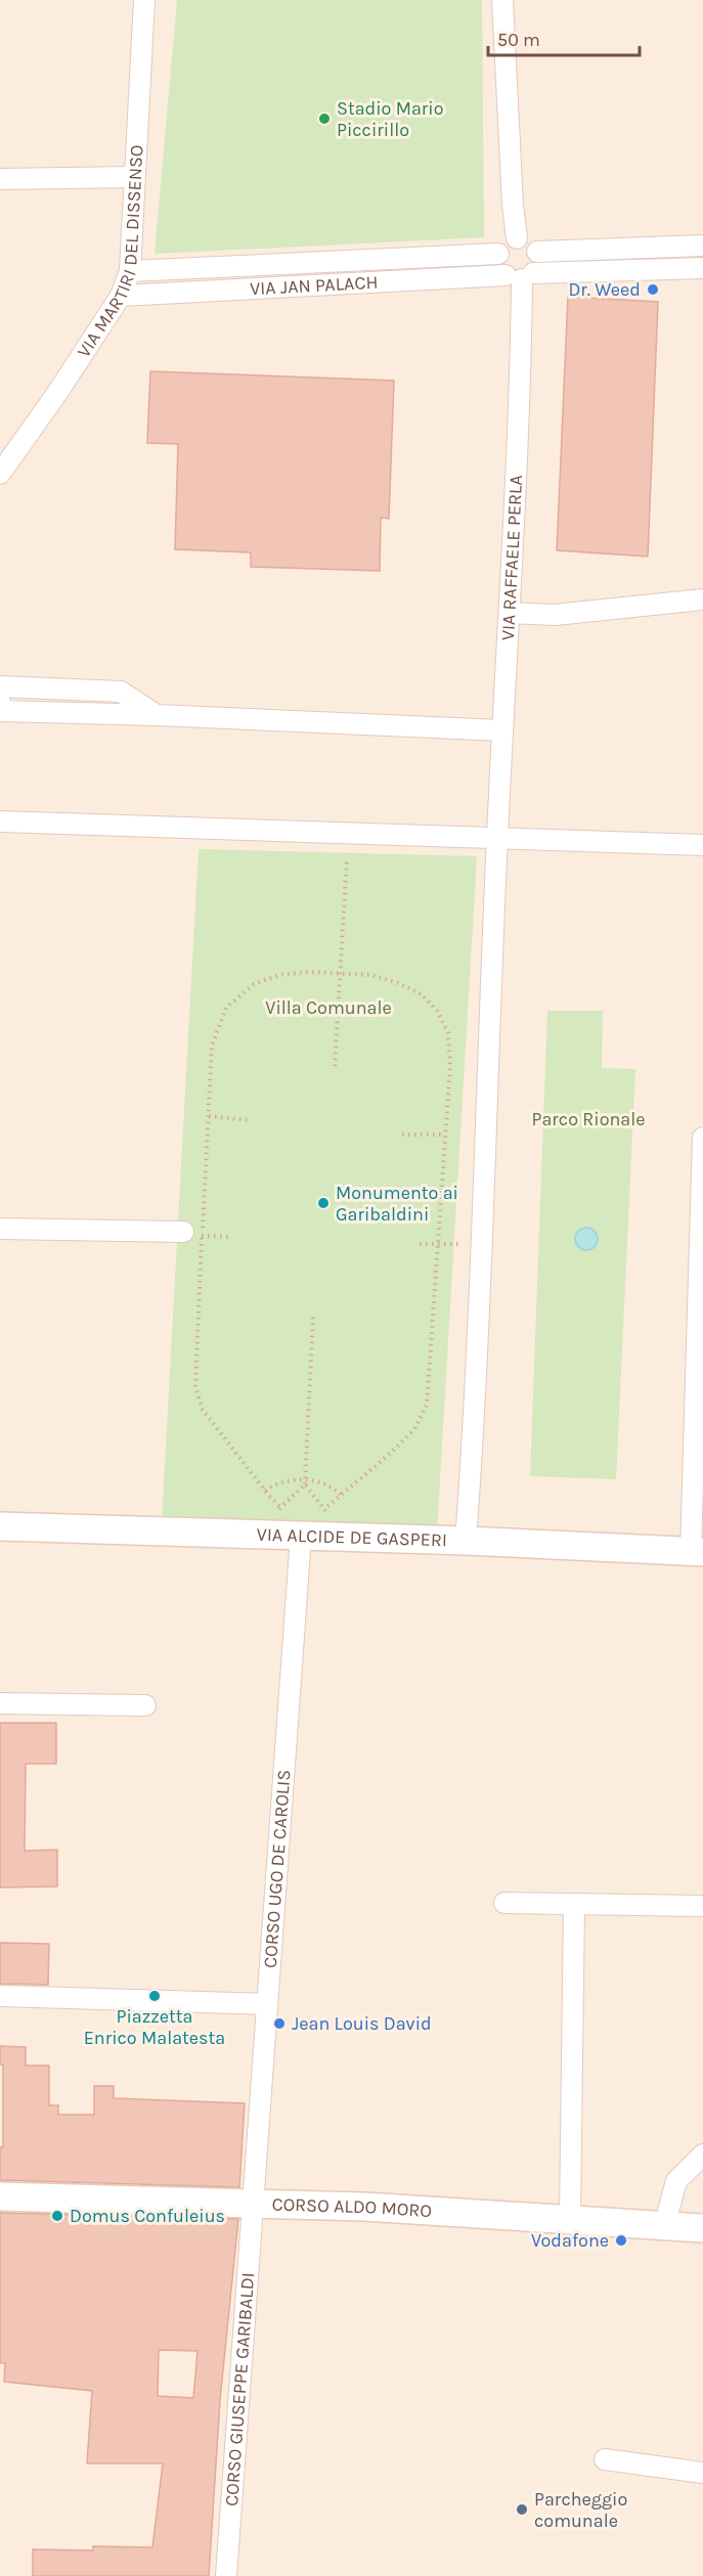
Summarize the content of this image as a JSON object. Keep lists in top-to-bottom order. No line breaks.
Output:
{"streets":{"main road":["VIA ALCIDE DE GASPERI","CORSO ALDO MORO"],"street":["VIA MARTIRI DEL DISSENSO","VIA JAN PALACH","VIA RAFFAELE PERLA","CORSO UGO DE CAROLIS","CORSO GIUSEPPE GARIBALDI"]},"crossings":[["VIA MARTIRI DEL DISSENSO","VIA JAN PALACH"],["VIA JAN PALACH","VIA RAFFAELE PERLA"],["VIA RAFFAELE PERLA","VIA ALCIDE DE GASPERI"],["VIA ALCIDE DE GASPERI","CORSO UGO DE CAROLIS"],["CORSO UGO DE CAROLIS","CORSO ALDO MORO"],["CORSO UGO DE CAROLIS","CORSO GIUSEPPE GARIBALDI"],["CORSO ALDO MORO","CORSO GIUSEPPE GARIBALDI"]],"parks":["Villa Comunale","Parco Rionale"],"places":["Stadio Mario Piccirillo","Dr. Weed","Monumento ai Garibaldini","Piazzetta Enrico Malatesta","Jean Louis David","Domus Confuleius","Vodafone","Parcheggio comunale"],"scale_bar":"50 m"}
